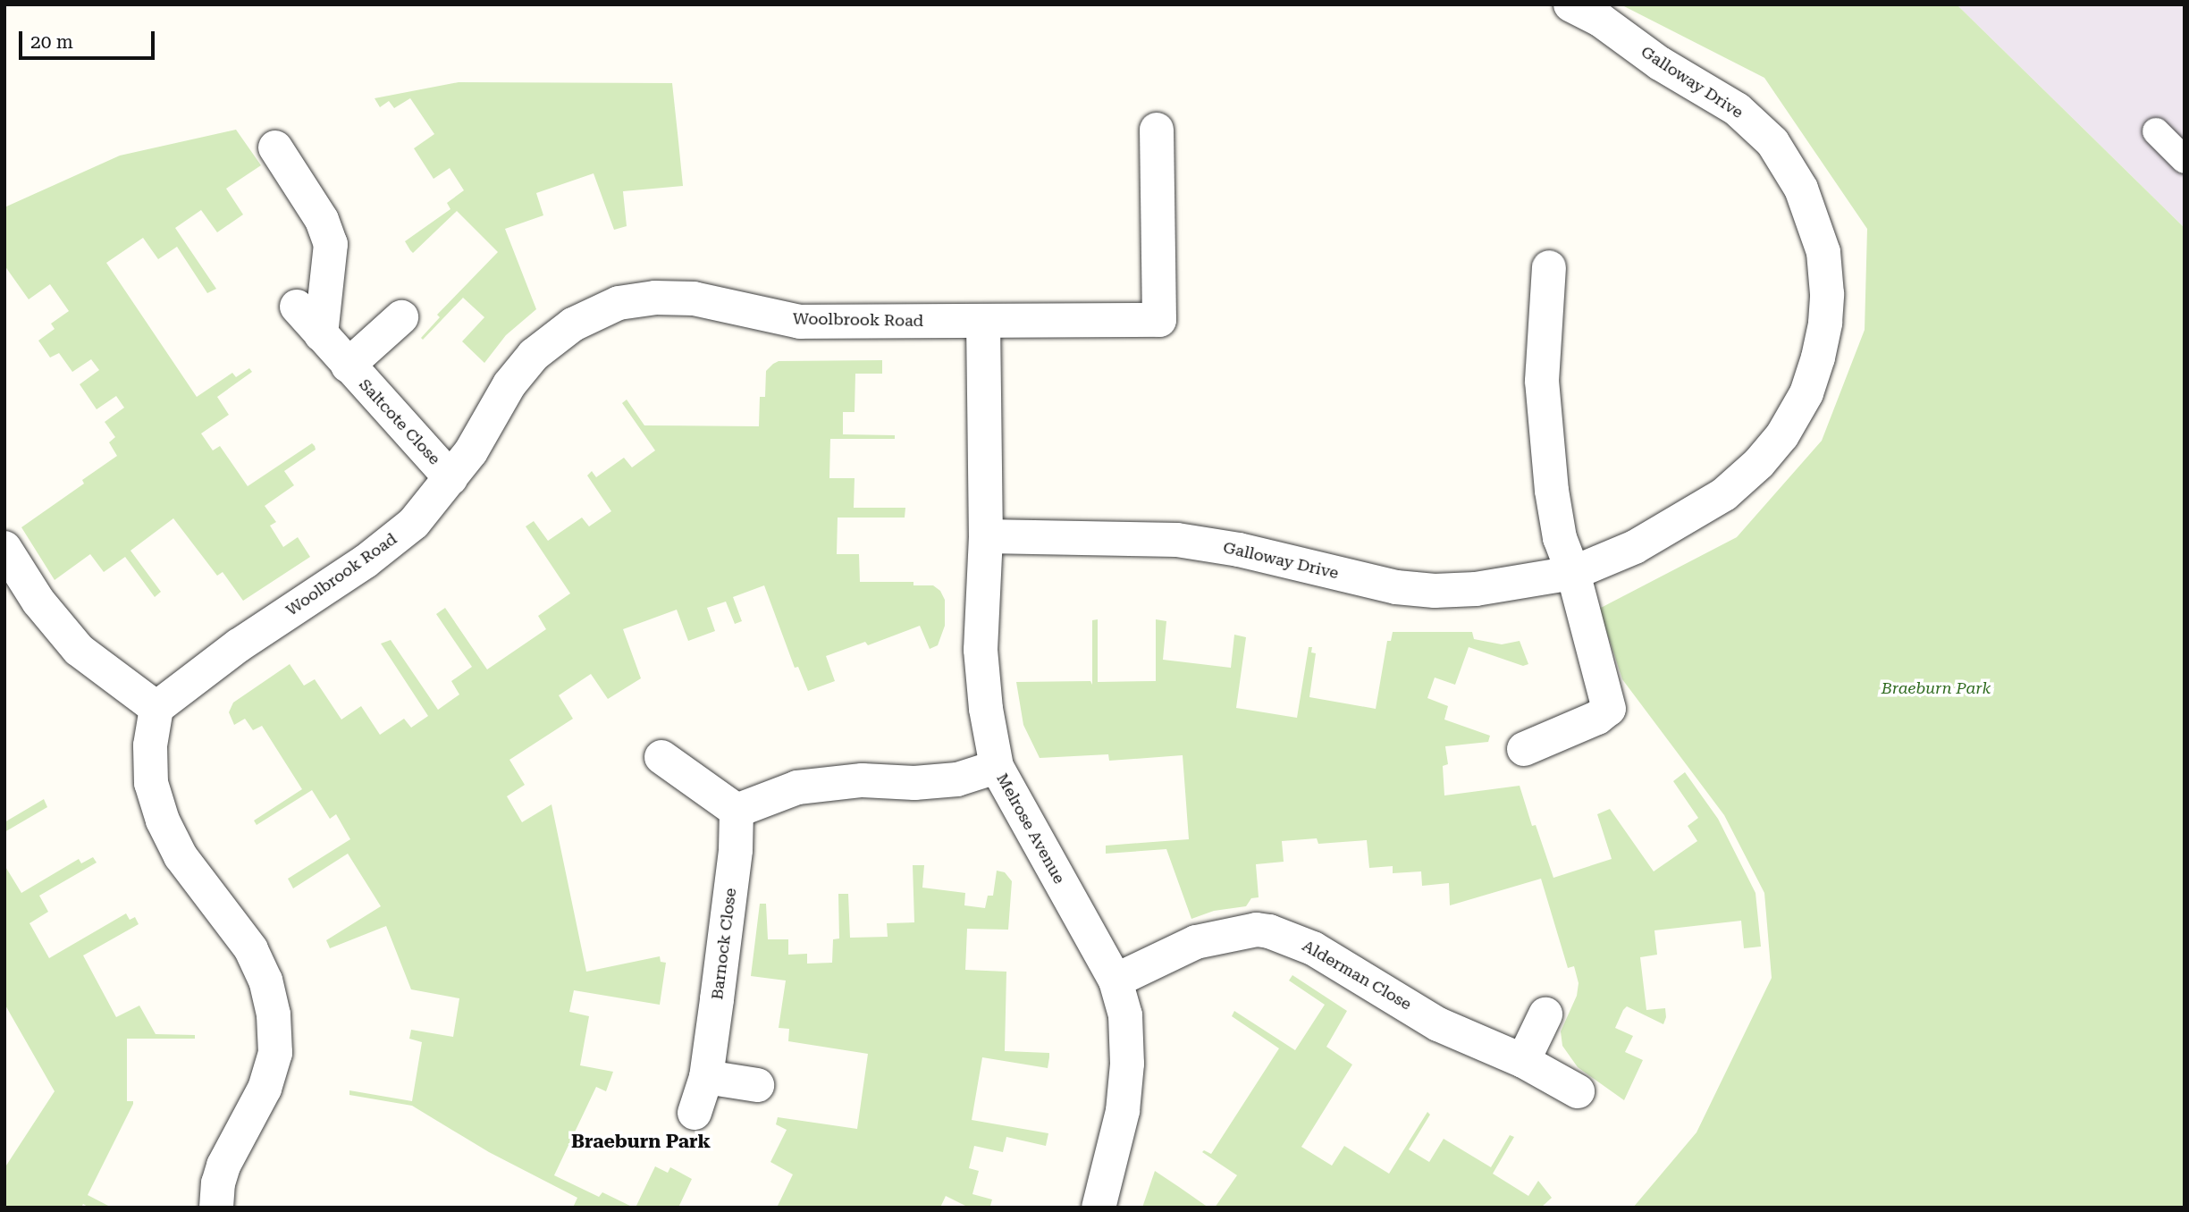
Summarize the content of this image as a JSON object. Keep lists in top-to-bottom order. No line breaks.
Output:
{"streets":{"street":["Galloway Drive","Woolbrook Road","Saltcote Close","Melrose Avenue","Barnock Close","Alderman Close"]},"crossings":[["Galloway Drive","Melrose Avenue"],["Woolbrook Road","Saltcote Close"],["Woolbrook Road","Melrose Avenue"],["Melrose Avenue","Alderman Close"]],"districts":["Braeburn Park"],"parks":["Braeburn Park"],"scale_bar":"20 m"}
